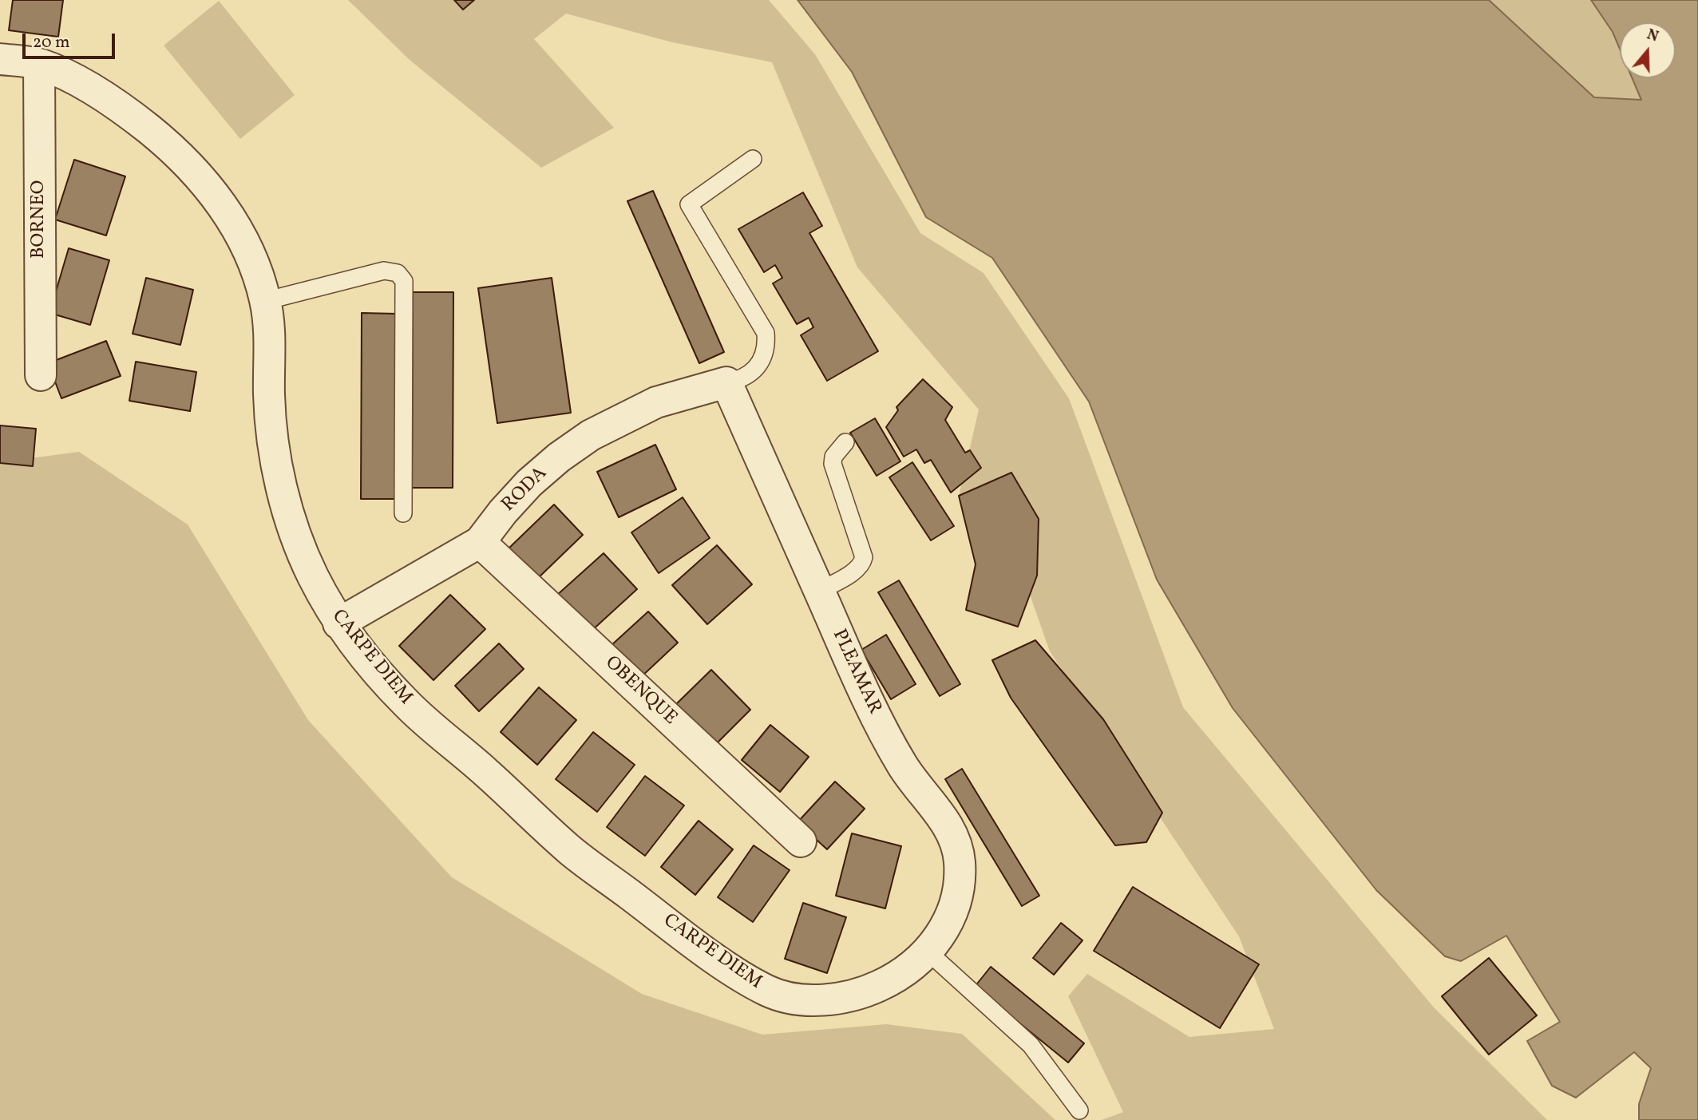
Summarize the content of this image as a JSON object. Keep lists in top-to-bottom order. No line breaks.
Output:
{"streets":{"street":["BORNEO","RODA","CARPE DIEM","PLEAMAR","OBENQUE"]},"crossings":[["BORNEO","CARPE DIEM"],["RODA","CARPE DIEM"],["RODA","PLEAMAR"],["RODA","OBENQUE"],["CARPE DIEM","PLEAMAR"]],"scale_bar":"20 m","north":"top"}
